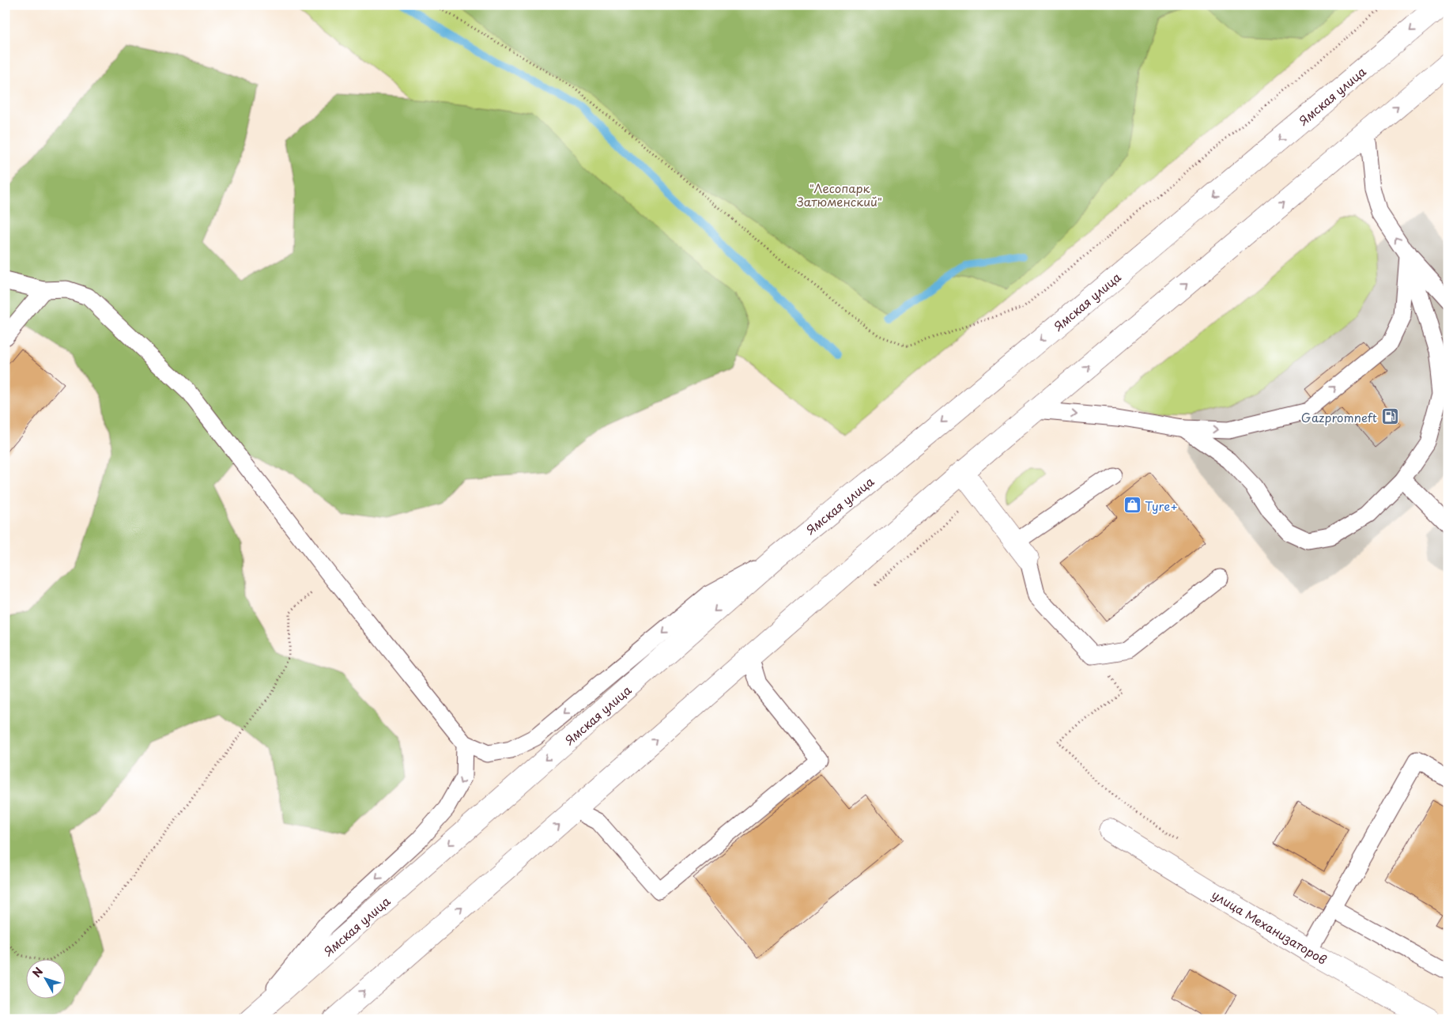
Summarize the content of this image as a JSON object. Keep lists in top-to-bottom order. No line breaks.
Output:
{"streets":{"main road":["Ямская улица","улица Механизаторов"]},"parks":["\"Лесопарк Затюменский\""],"places":{"fuel station":["Gazpromneft"],"shop":["Tyre+"]},"north":"top left"}
